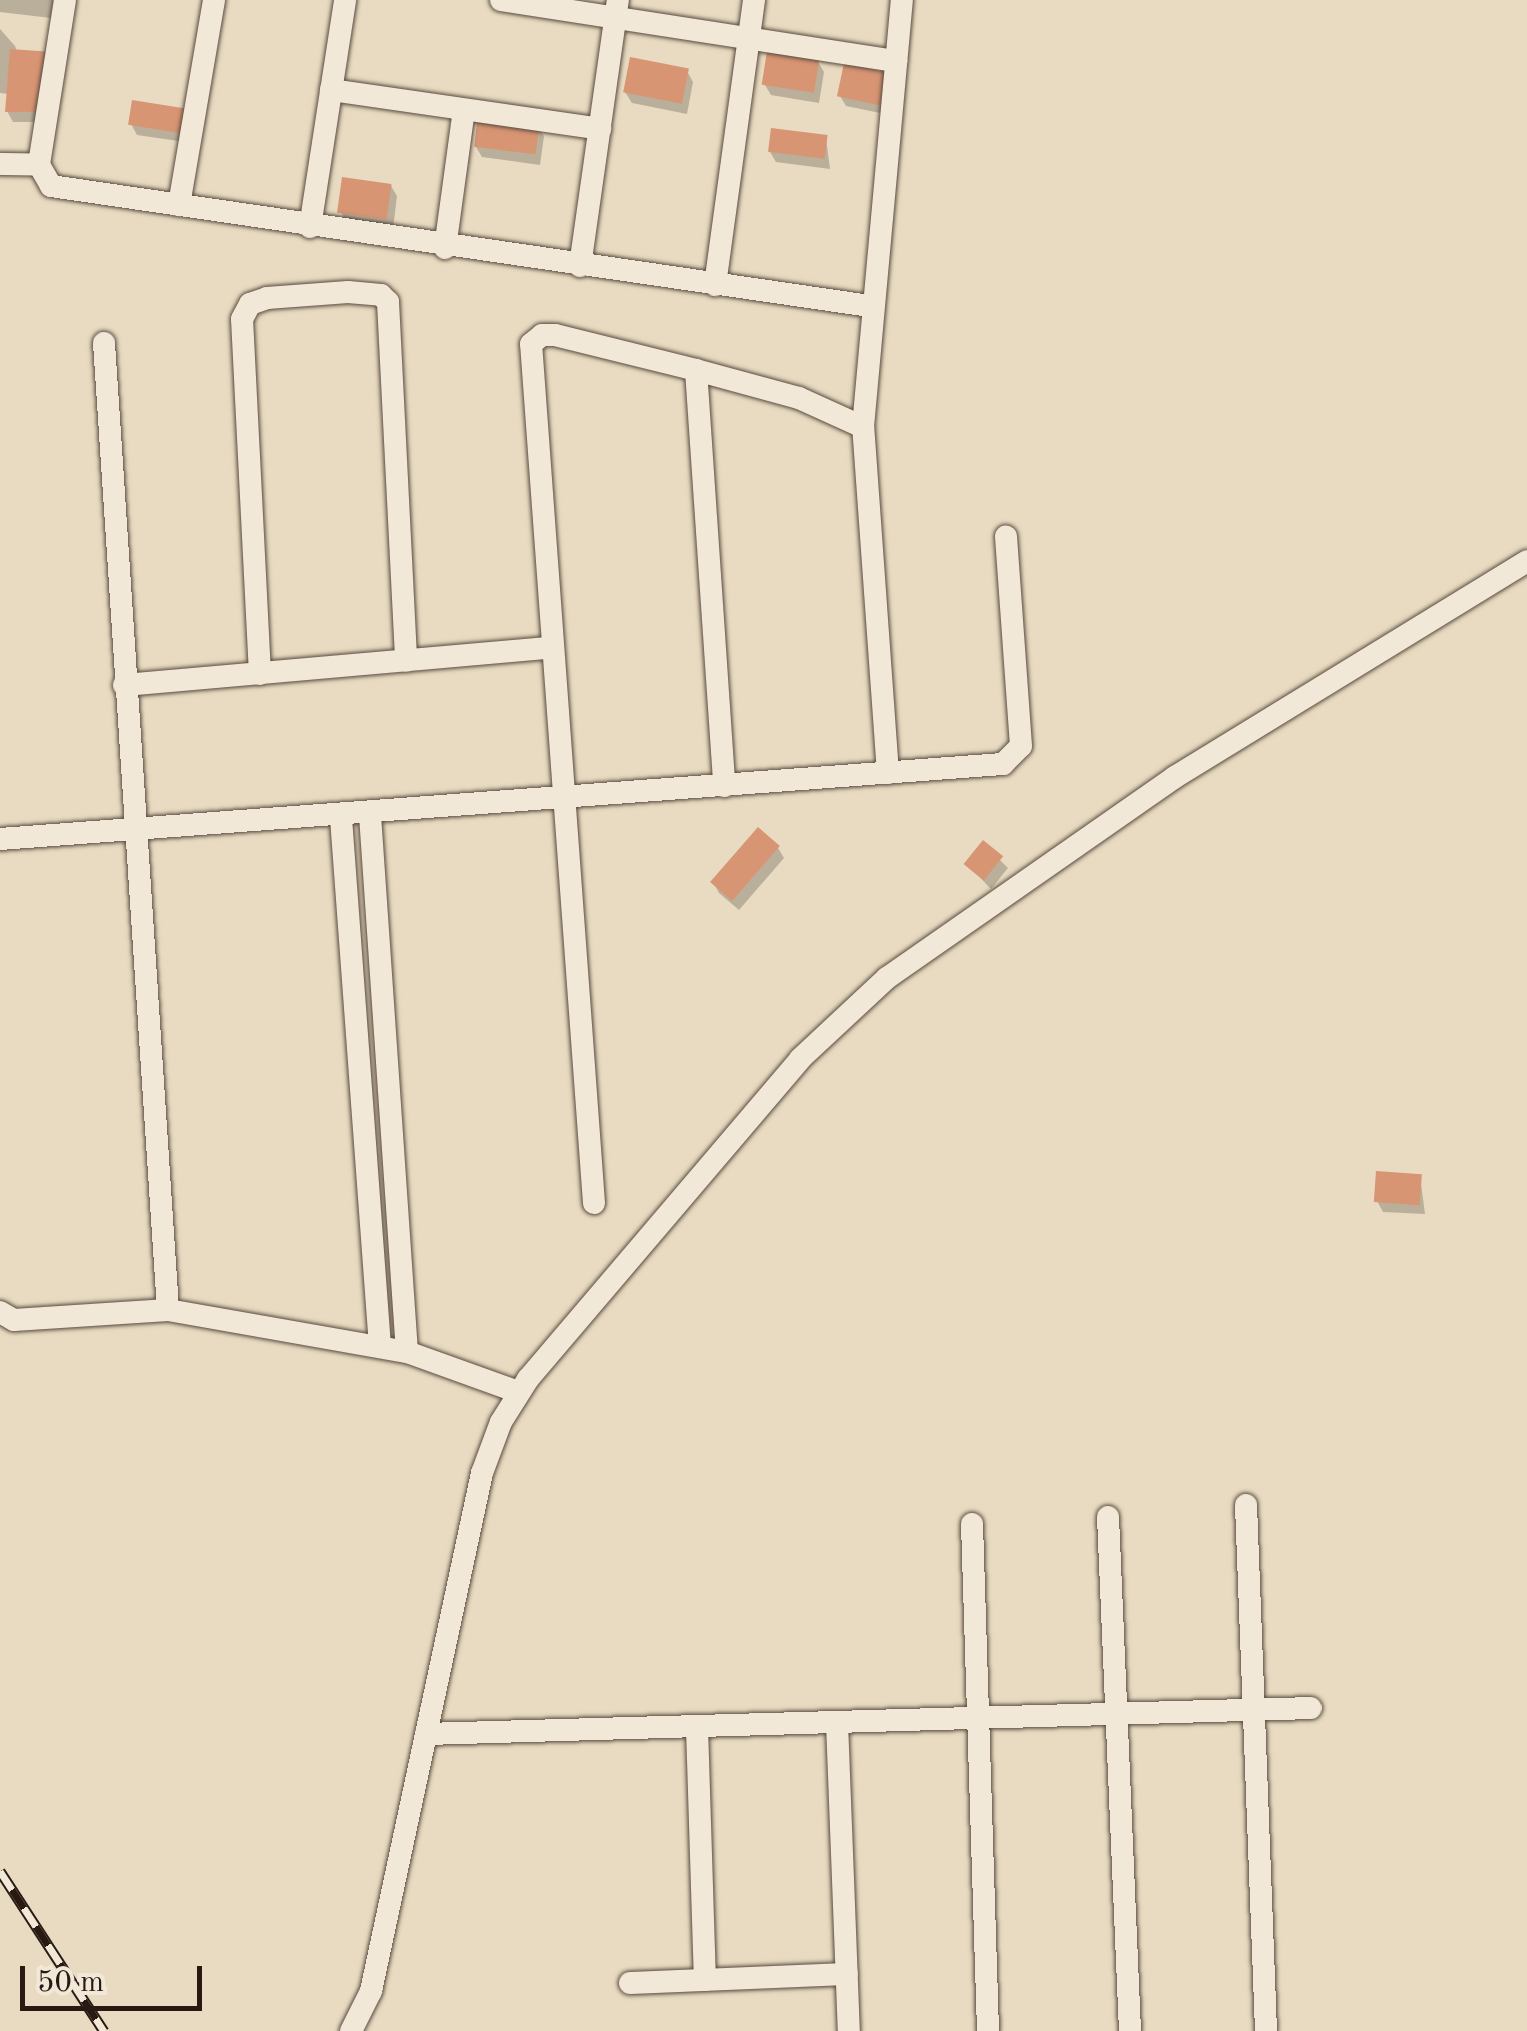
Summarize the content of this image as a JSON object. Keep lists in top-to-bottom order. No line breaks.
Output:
{"scale_bar":"50 m"}
